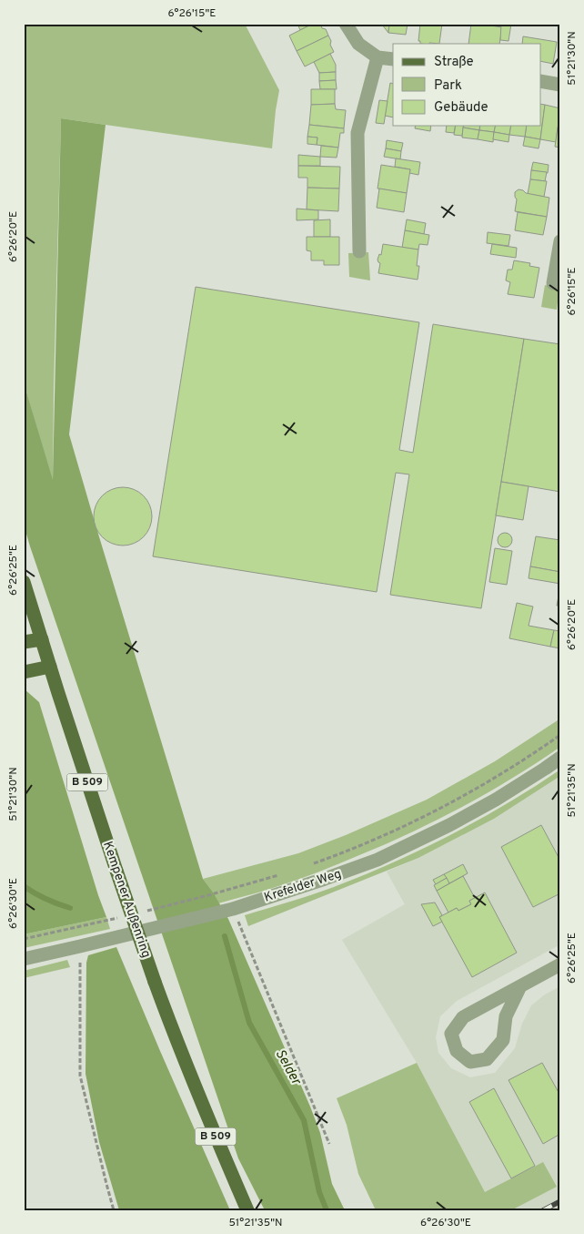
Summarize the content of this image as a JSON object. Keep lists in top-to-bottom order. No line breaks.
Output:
{"streets":{"main road":["B 509","Kempener Außenring"],"street":["Krefelder Weg"]},"water":["Selder"],"legend":["Straße","Park","Gebäude"],"coordinates":["6°26'15\"E","51°21'30\"N","6°26'20\"E","6°26'25\"E","51°21'35\"N","6°26'30\"E"]}
